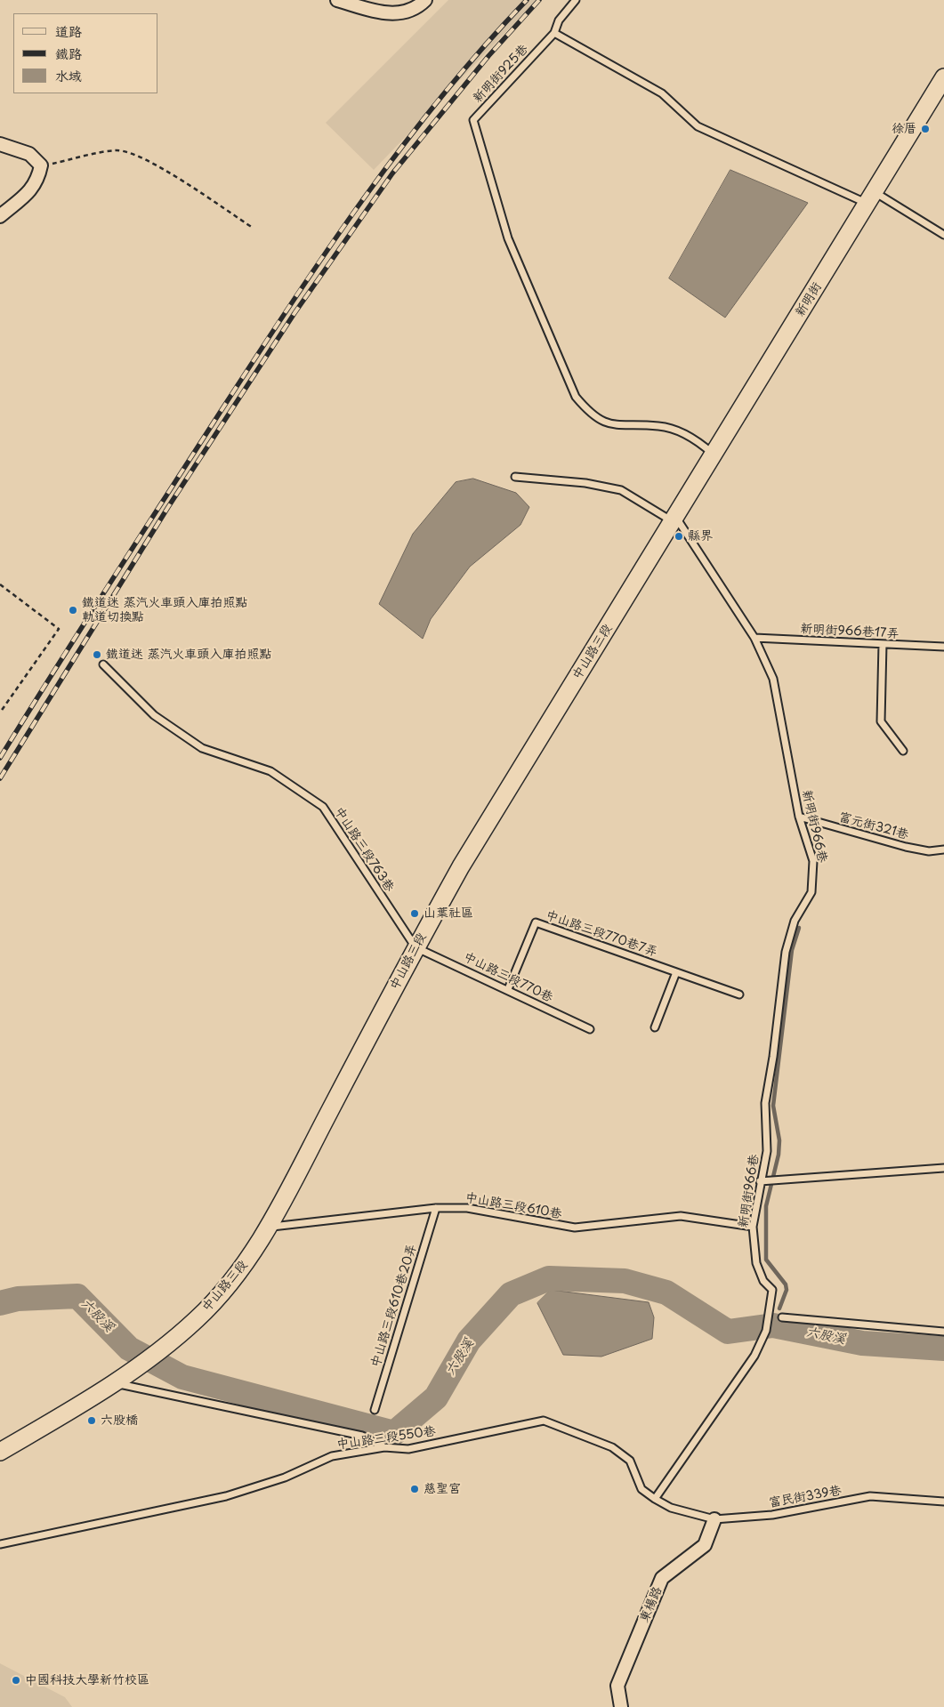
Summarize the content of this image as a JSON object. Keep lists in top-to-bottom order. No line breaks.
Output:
{"streets":{"street":["新明街","中山路三段","東楊路"],"lane":["新明街925巷","新明街966巷17弄","新明街966巷","富元街321巷","中山路三段763巷","中山路三段770巷7弄","中山路三段770巷","中山路三段610巷","中山路三段610巷20弄","中山路三段550巷","富民街339巷"]},"crossings":[["新明街925巷","新明街"],["新明街","中山路三段"],["新明街","新明街966巷"],["新明街966巷17弄","新明街966巷"],["中山路三段","新明街966巷"],["中山路三段","中山路三段763巷"],["中山路三段","中山路三段770巷"],["中山路三段","中山路三段610巷"],["新明街966巷","富元街321巷"],["新明街966巷","中山路三段610巷"],["新明街966巷","中山路三段550巷"],["中山路三段763巷","中山路三段770巷"],["中山路三段770巷7弄","中山路三段770巷"],["中山路三段610巷","中山路三段610巷20弄"],["中山路三段550巷","富民街339巷"],["富民街339巷","東楊路"]],"water":["六股溪"],"places":["徐厝","縣界","鐵道迷 蒸汽火車頭入庫拍照點 軌道切換點","鐵道迷 蒸汽火車頭入庫拍照點","山葉社區","六股橋","慈聖宮","中國科技大學新竹校區"],"legend":["道路","鐵路","水域"]}
